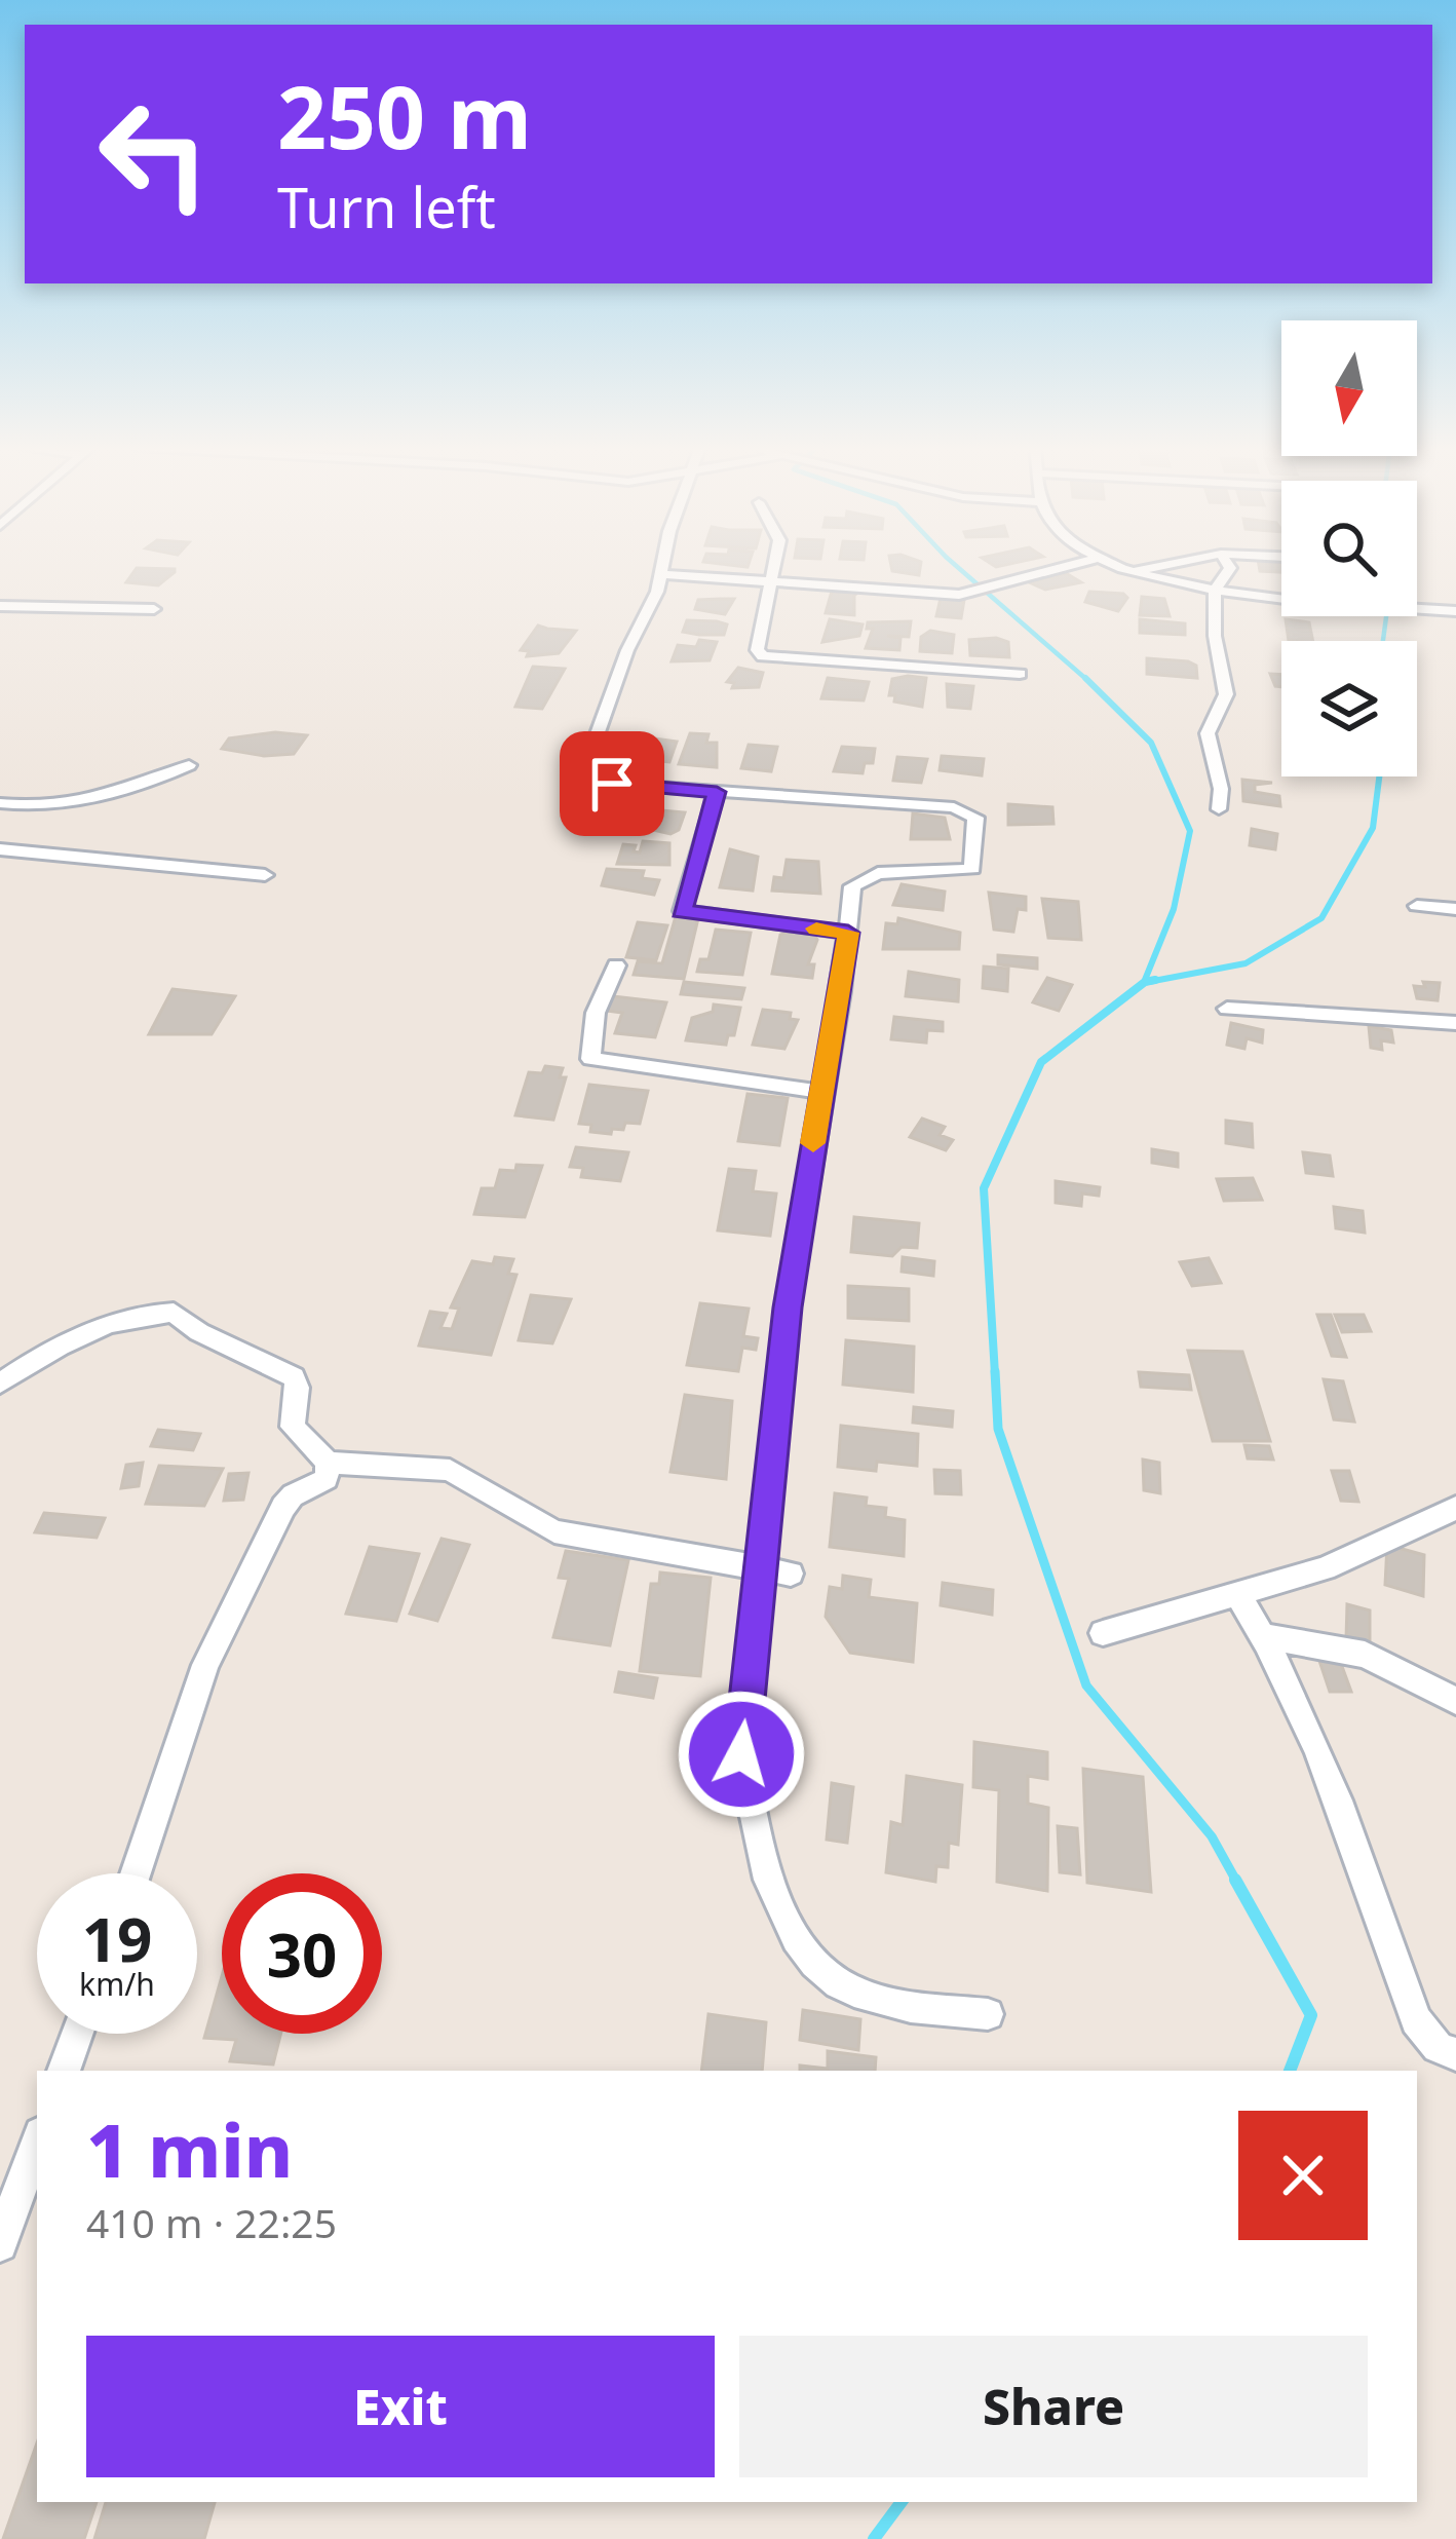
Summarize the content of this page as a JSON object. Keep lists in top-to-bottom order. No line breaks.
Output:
{"north":"bottom","page":{"turn":["250 m","Turn left"],"speed":"19 km/h","limit":"30","heading":["1 min","410 m · 22:25"],"buttons":["Exit","Share"]}}
